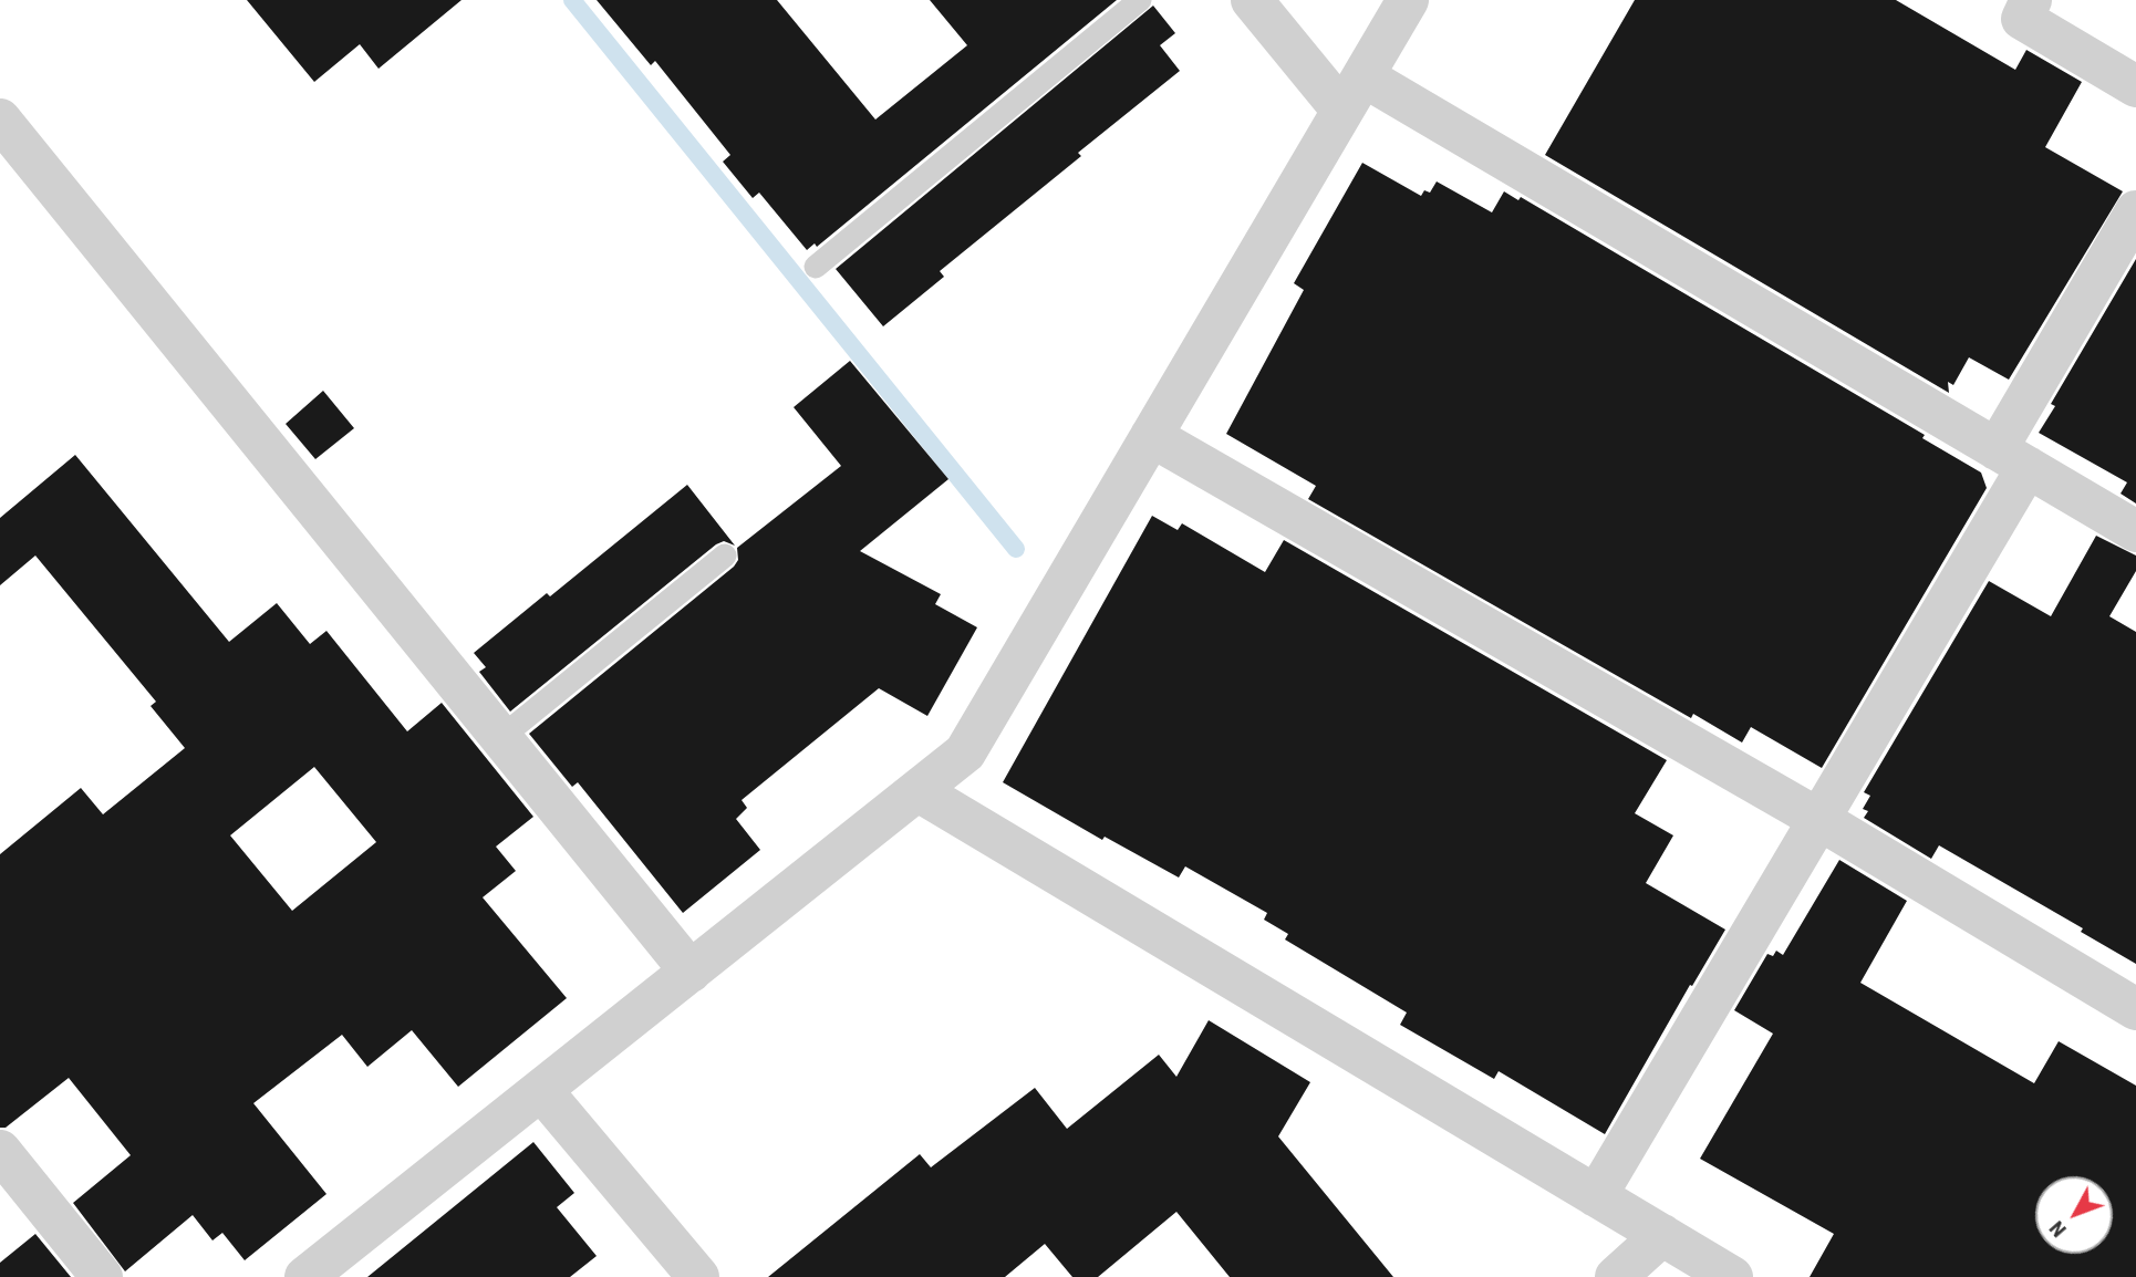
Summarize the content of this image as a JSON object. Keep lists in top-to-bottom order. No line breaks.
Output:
{"north":"bottom left"}
